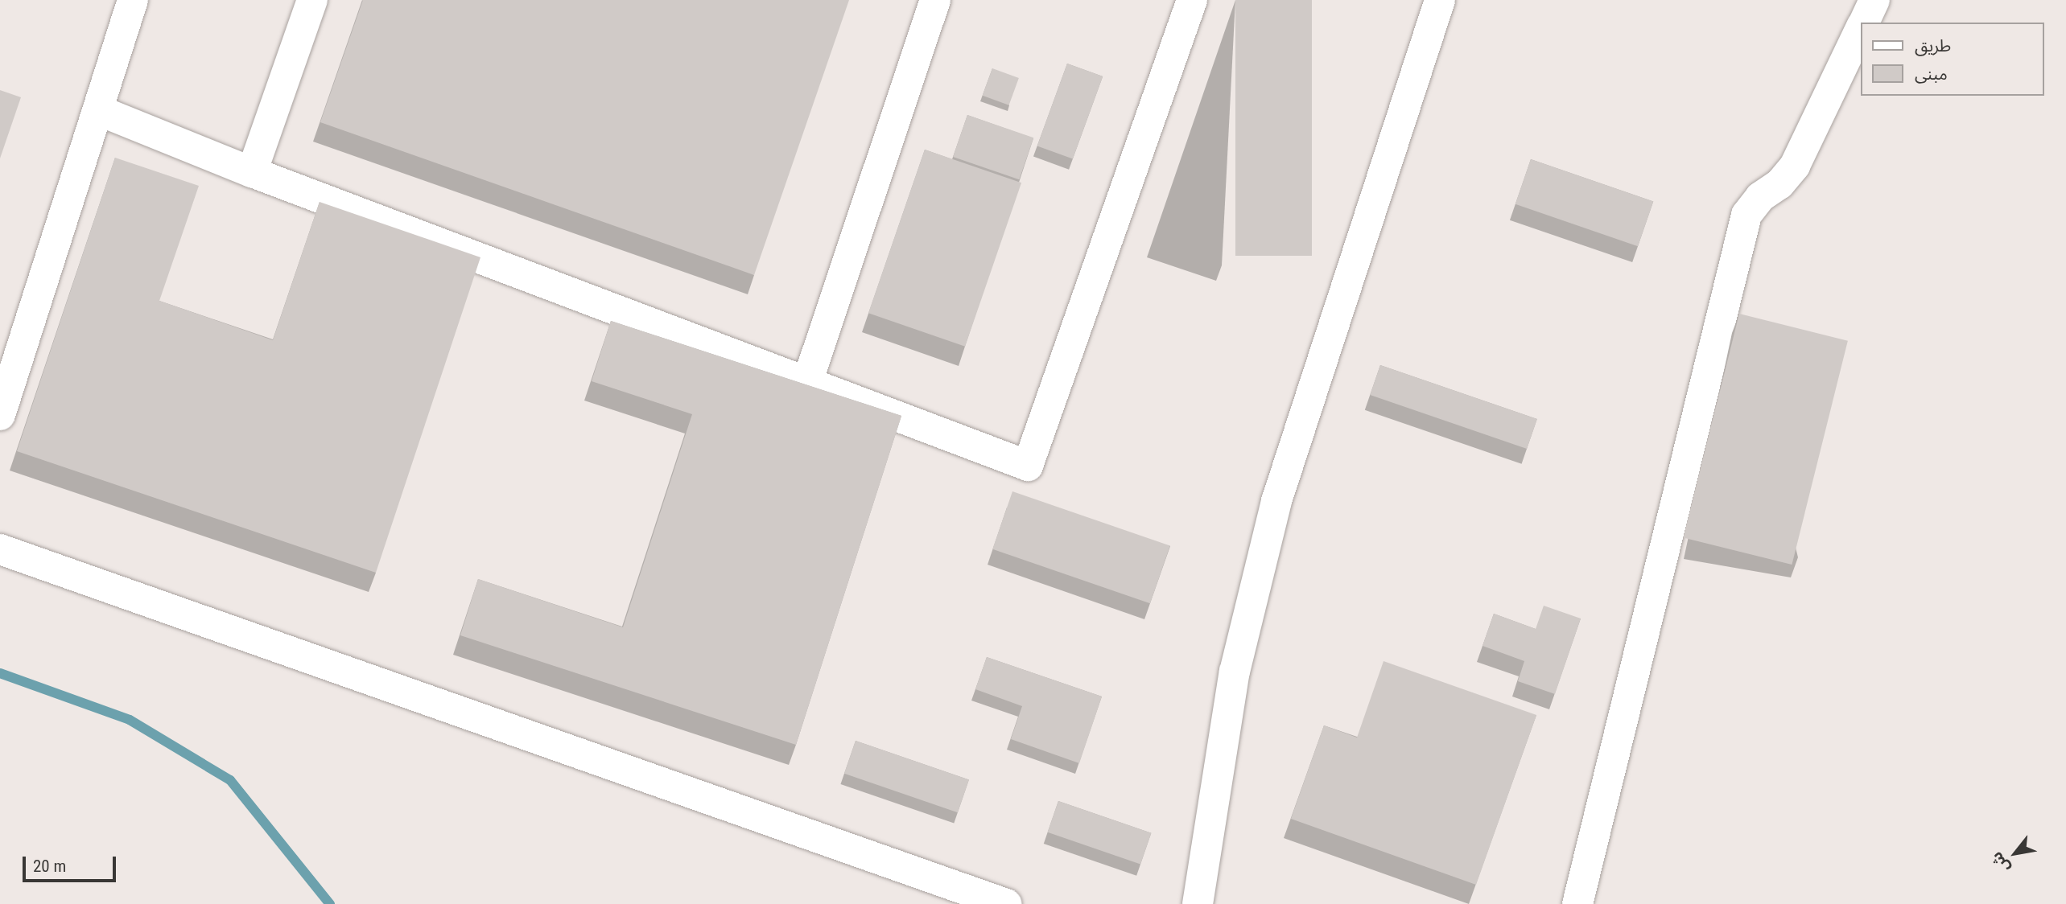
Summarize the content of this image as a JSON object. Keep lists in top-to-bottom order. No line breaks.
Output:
{"legend":["طريق","مبنى"],"scale_bar":"20 m","north":"bottom left"}
